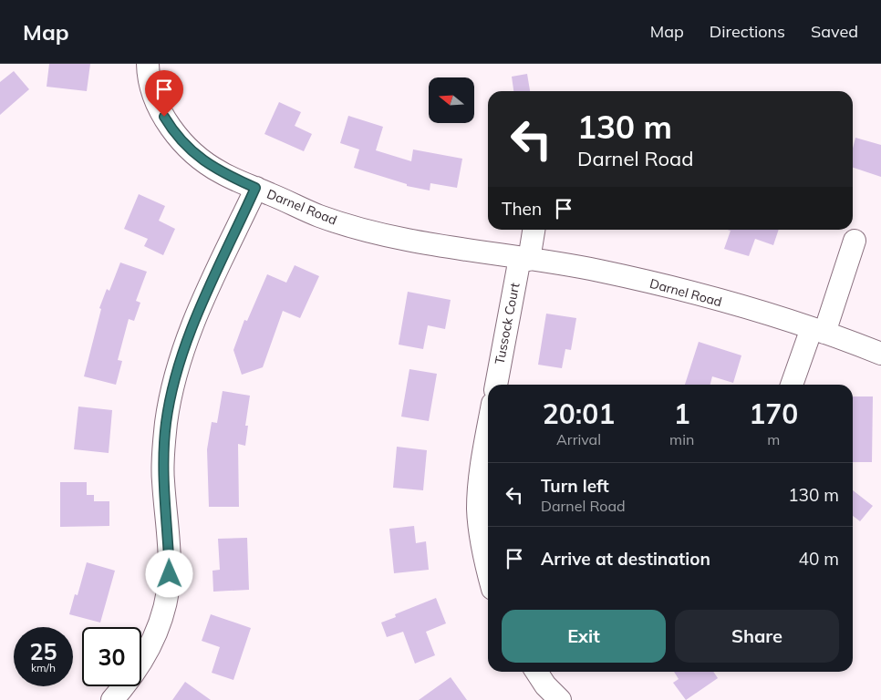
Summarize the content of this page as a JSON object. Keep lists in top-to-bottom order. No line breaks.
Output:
{"streets":{"street":["Darnel Road","Tussock Court"]},"crossings":[["Darnel Road","Tussock Court"]],"north":"left","page":{"header":"Map","nav":["Map","Directions","Saved"],"turn":["130 m","Darnel Road"],"then":"Then","eta":["20:01","Arrival","1","min","170","m"],"list":[{"name":"Turn left","note":"Darnel Road","value":"130 m"},{"name":"Arrive at destination","value":"40 m"}],"buttons":["Exit","Share"],"speed":"25 km/h","limit":"30"}}
